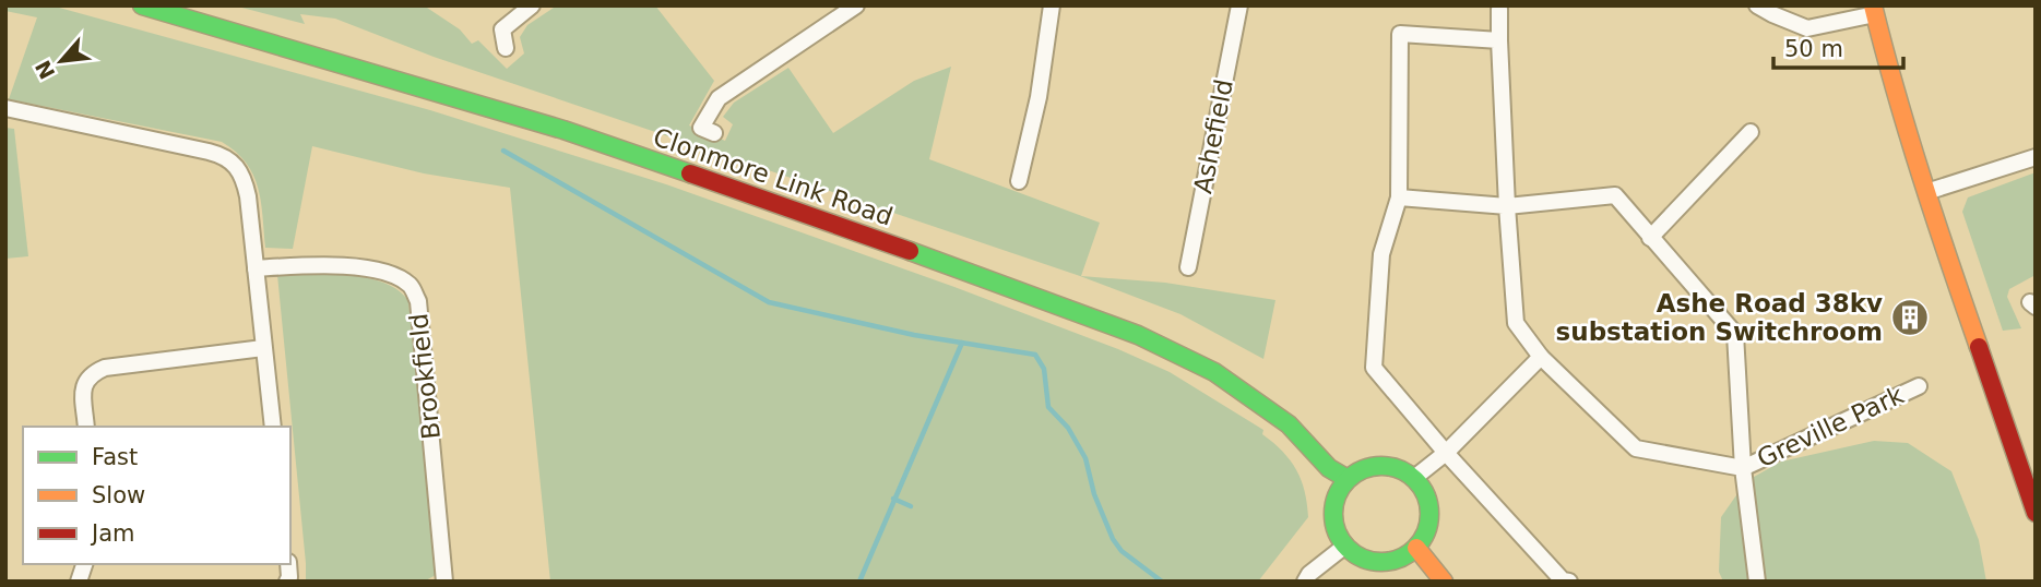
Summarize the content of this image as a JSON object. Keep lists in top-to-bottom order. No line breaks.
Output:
{"streets":{"main road":["Clonmore Link Road"],"street":["Ashefield","Brookfield","Greville Park"]},"places":{"building":["Ashe Road 38kv substation Switchroom"]},"legend":["Fast","Slow","Jam"],"scale_bar":"50 m","north":"bottom left"}
